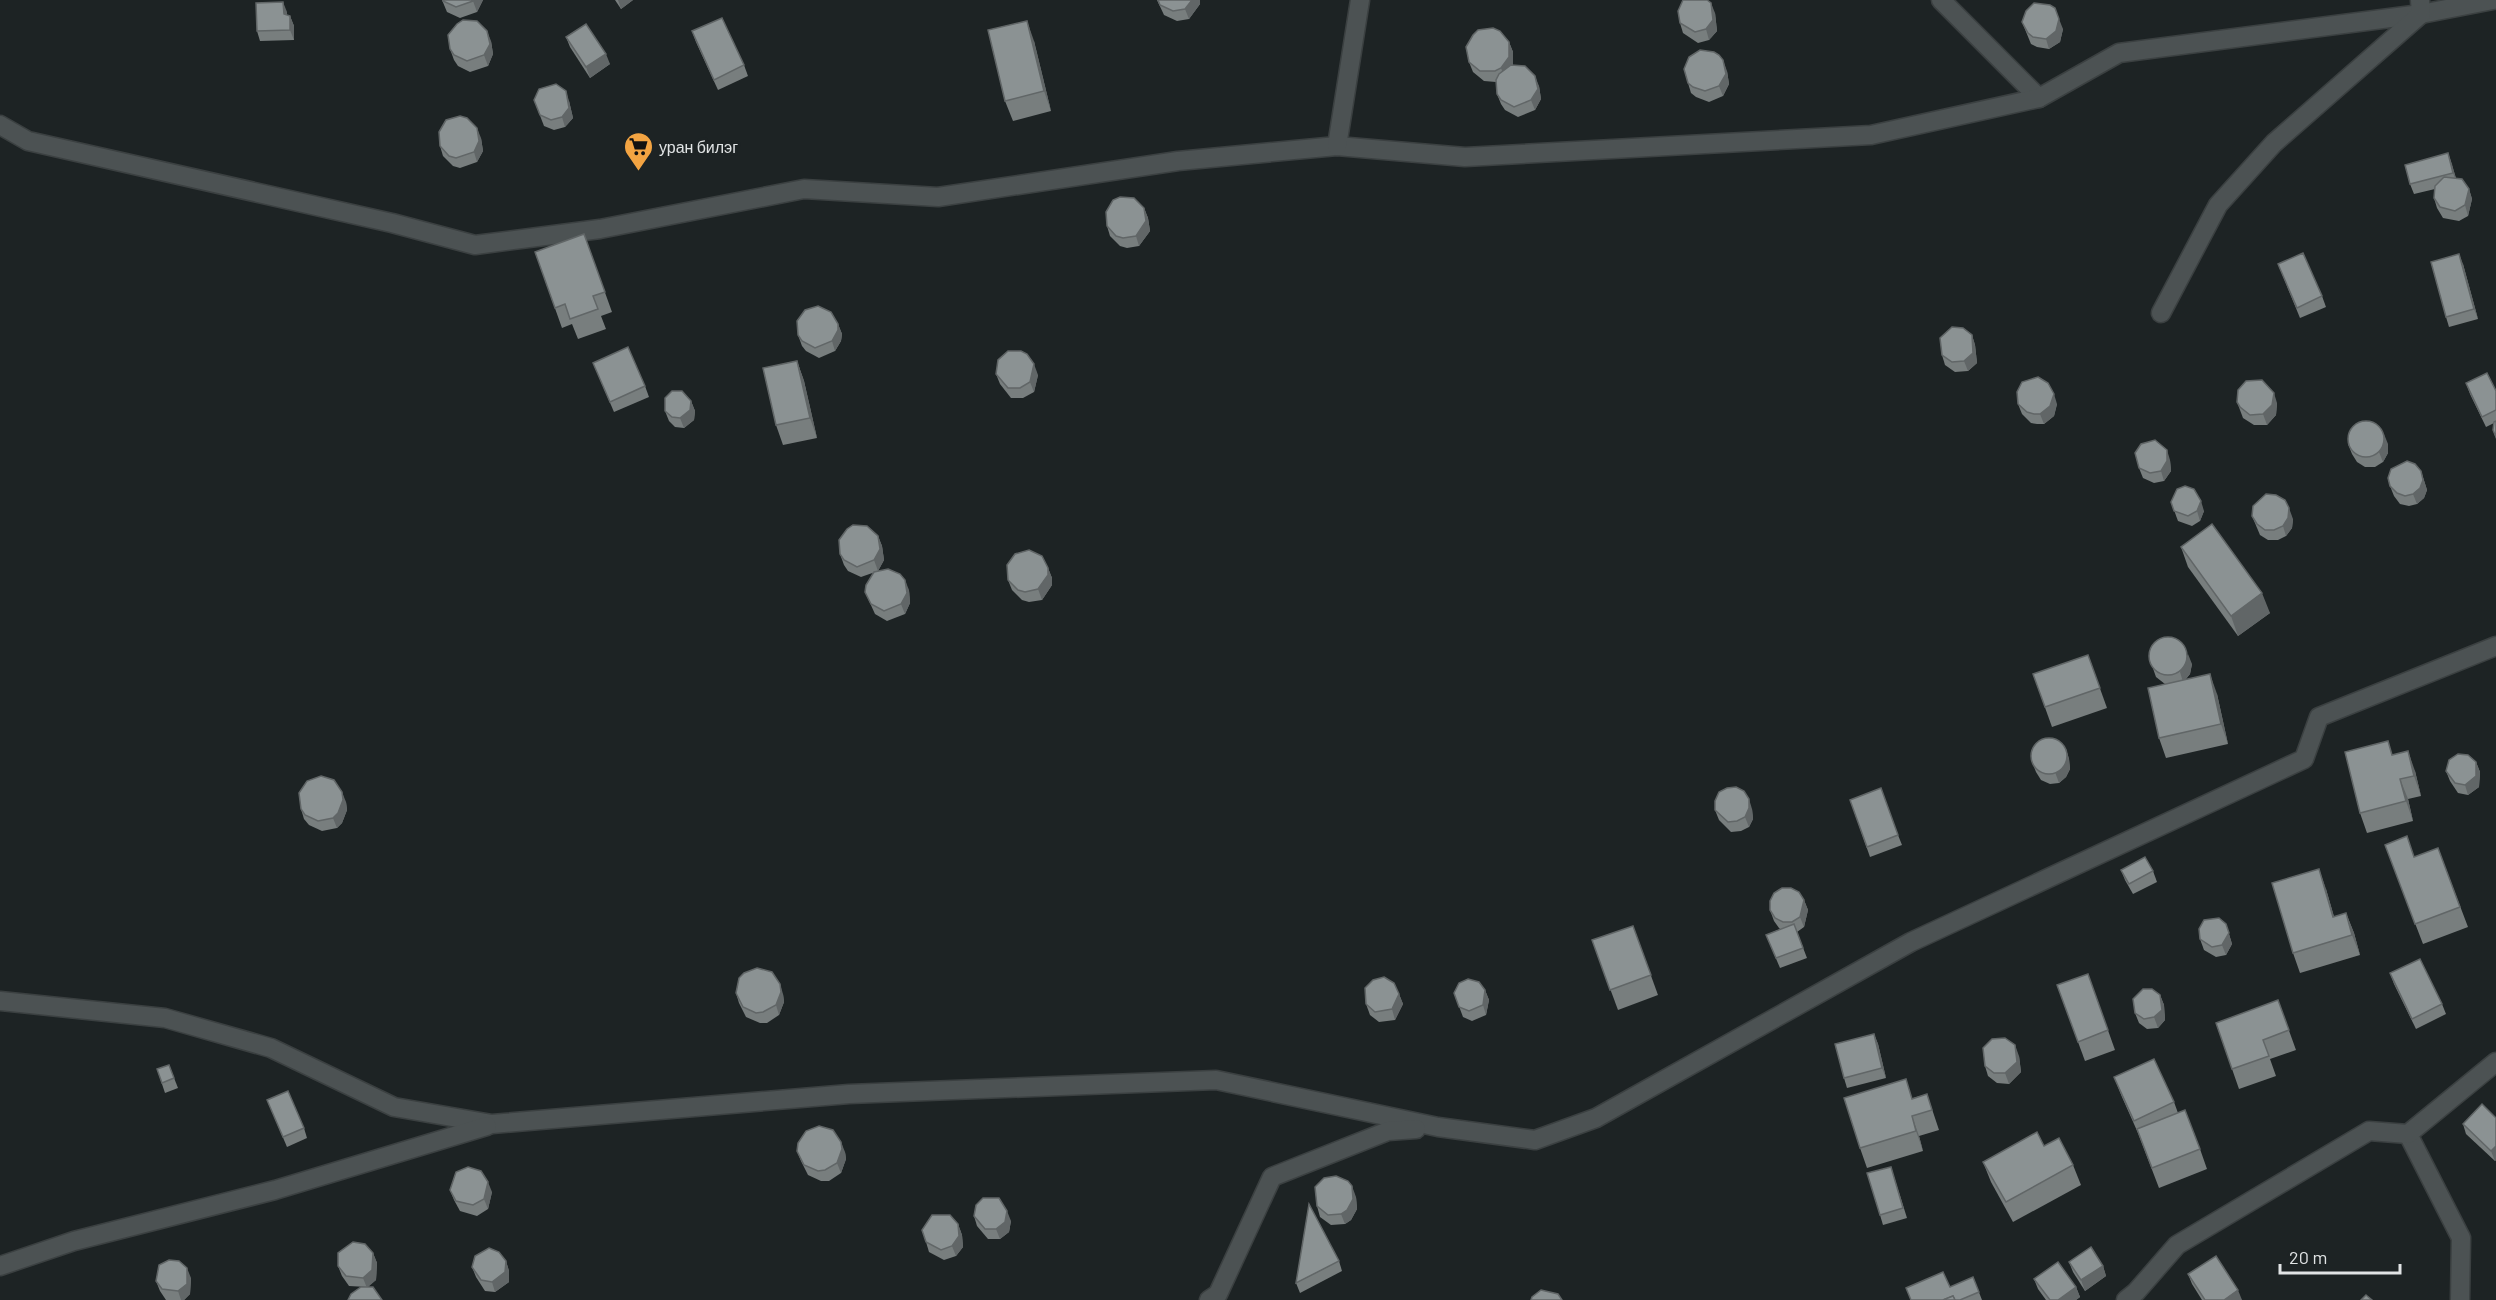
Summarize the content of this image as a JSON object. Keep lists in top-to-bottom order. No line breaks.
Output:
{"places":{"supermarket":["уран билэг"]},"scale_bar":"20 m"}
